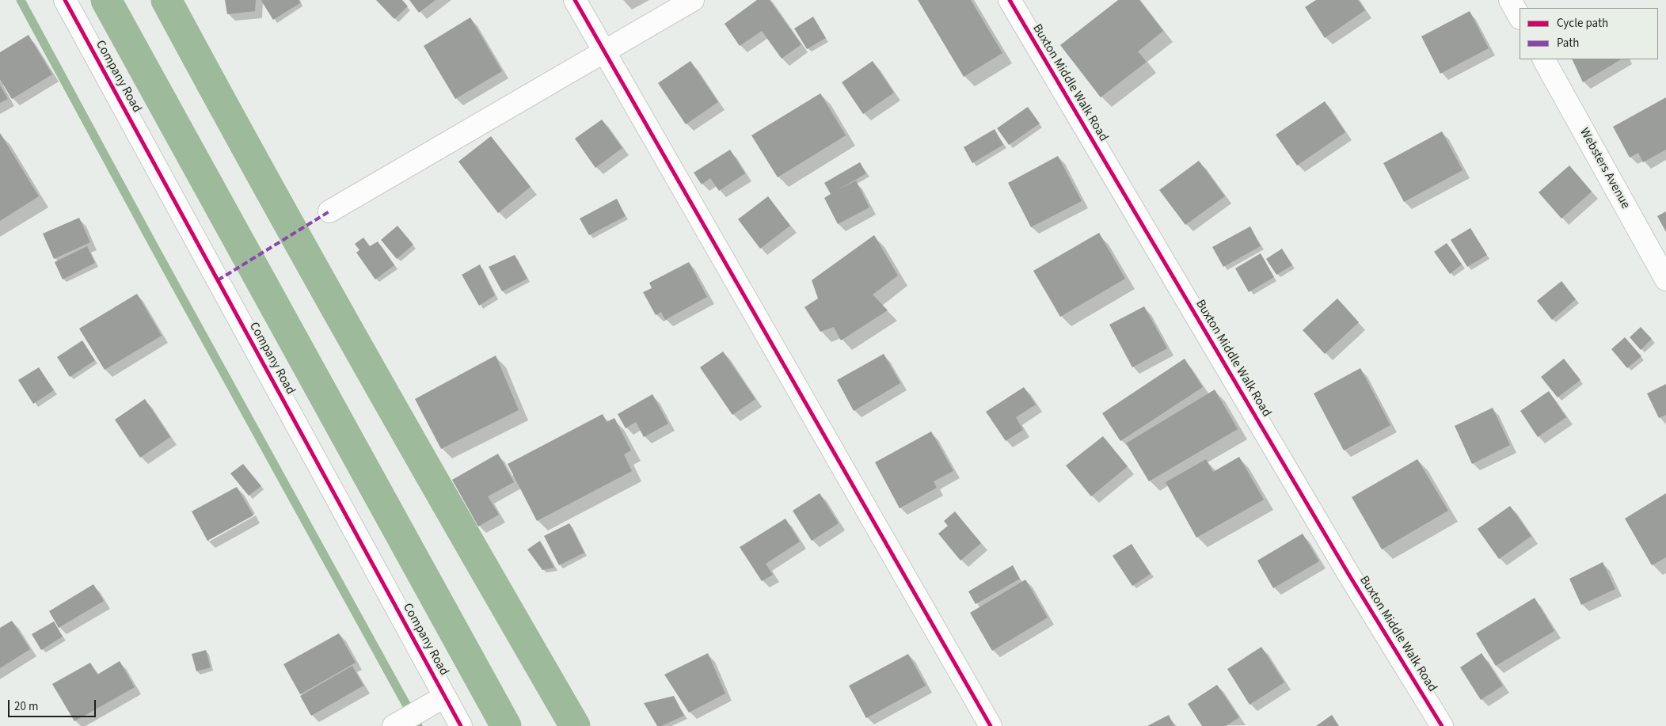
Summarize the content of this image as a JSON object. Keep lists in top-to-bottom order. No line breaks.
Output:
{"streets":{"street":["Company Road","Buxton Middle Walk Road","Websters Avenue"]},"legend":["Cycle path","Path"],"scale_bar":"20 m"}
